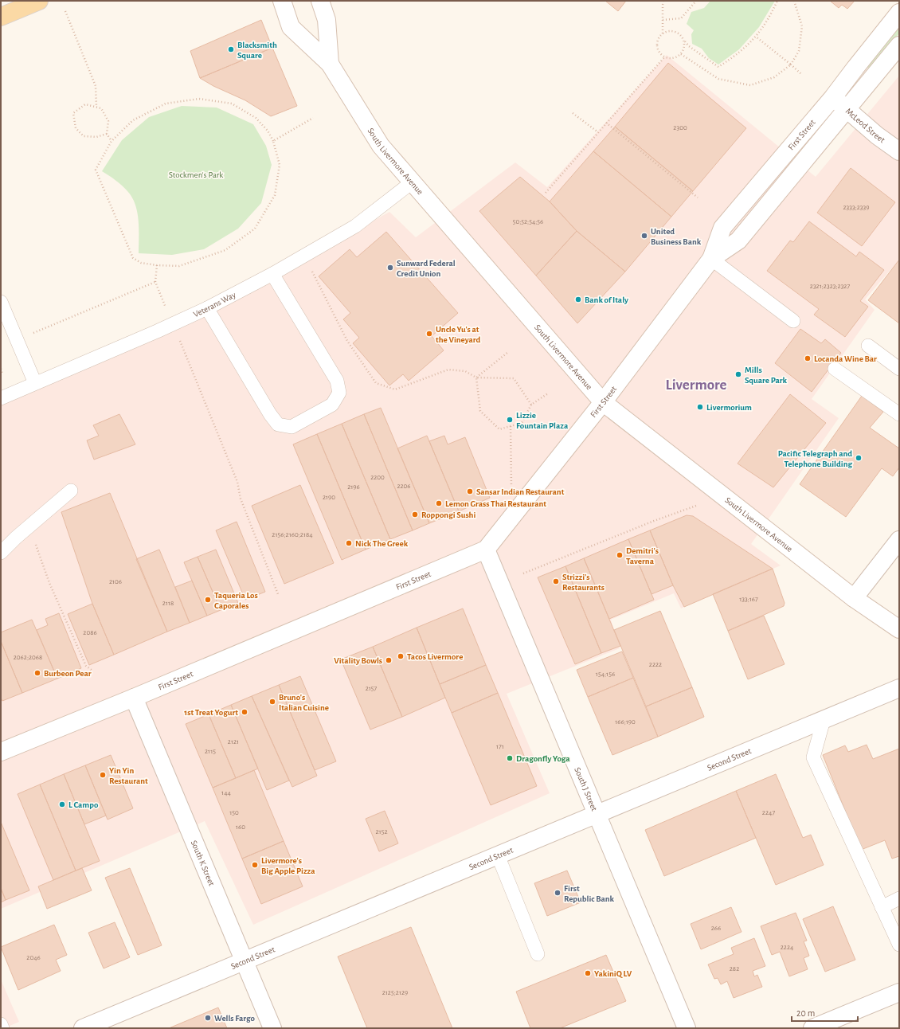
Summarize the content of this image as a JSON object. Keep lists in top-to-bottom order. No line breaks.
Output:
{"streets":{"main road":["McLeod Street","First Street","South Livermore Avenue","Second Street","South J Street","South K Street"],"lane":["Veterans Way"]},"crossings":[["McLeod Street","First Street"],["First Street","South Livermore Avenue"],["First Street","South J Street"],["First Street","South K Street"],["South Livermore Avenue","Veterans Way"],["Second Street","South J Street"],["Second Street","South K Street"]],"districts":["Livermore"],"parks":["Stockmen's Park"],"places":["Blacksmith Square","United Business Bank","Sunward Federal Credit Union","Bank of Italy","Uncle Yu's at the Vineyard","Locanda Wine Bar","Mills Square Park","Livermorium","Lizzie Fountain Plaza","Pacific Telegraph and Telephone Building","Sansar Indian Restaurant","Lemon Grass Thai Restaurant","Roppongi Sushi","Nick The Greek","Demitri's Taverna","Strizzi's Restaurants","Taqueria Los Caporales","Tacos Livermore","Vitality Bowls","Burbeon Pear","Bruno's Italian Cuisine","1st Treat Yogurt","Dragonfly Yoga","Yin Yin Restaurant","L Campo","Livermore's Big Apple Pizza","First Republic Bank","YakiniQ LV","Wells Fargo"],"house_numbers":["2300","2333;2339","50;52;54;56","2321;2323;2327","2200","2206","2196","2190","2156;2160;2184","2106","133;167","2118","2086","2062;2068","2222","154;156","2157","166;190","2121","171","2115","144","150","2247","160","2152","266","2224","2046","282","2125;2129"],"scale_bar":"20 m"}
